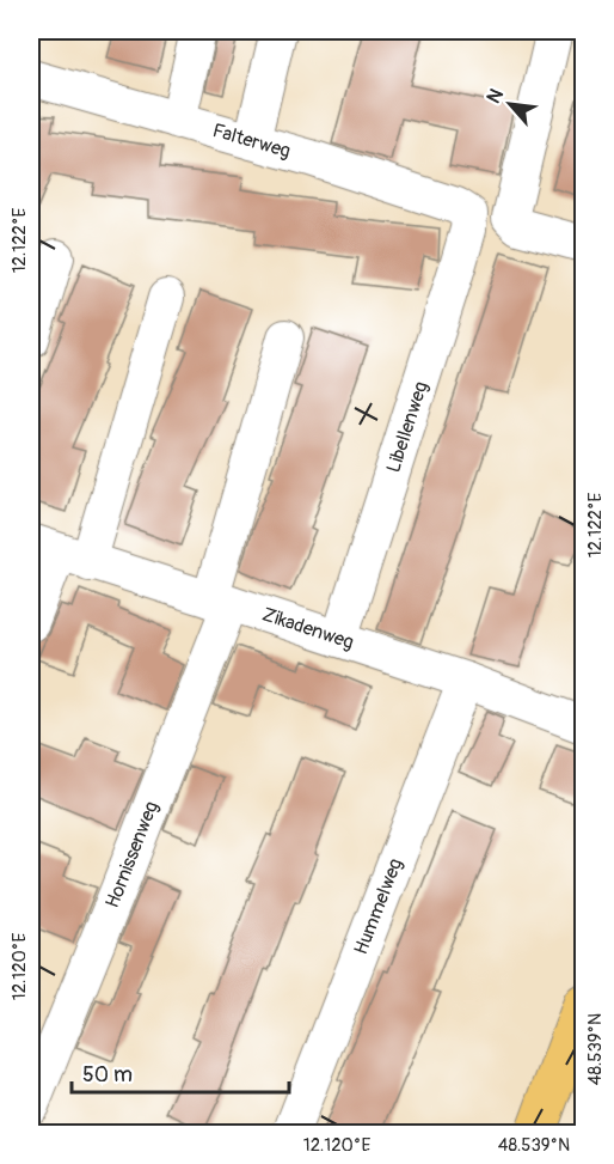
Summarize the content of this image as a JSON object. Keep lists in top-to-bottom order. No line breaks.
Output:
{"streets":{"street":["Falterweg","Libellenweg","Zikadenweg","Hornissenweg","Hummelweg"]},"crossings":[["Falterweg","Libellenweg"],["Libellenweg","Zikadenweg"],["Zikadenweg","Hornissenweg"],["Zikadenweg","Hummelweg"]],"scale_bar":"50 m","north":"top left","coordinates":["12.122°E","12.120°E","48.539°N"]}
